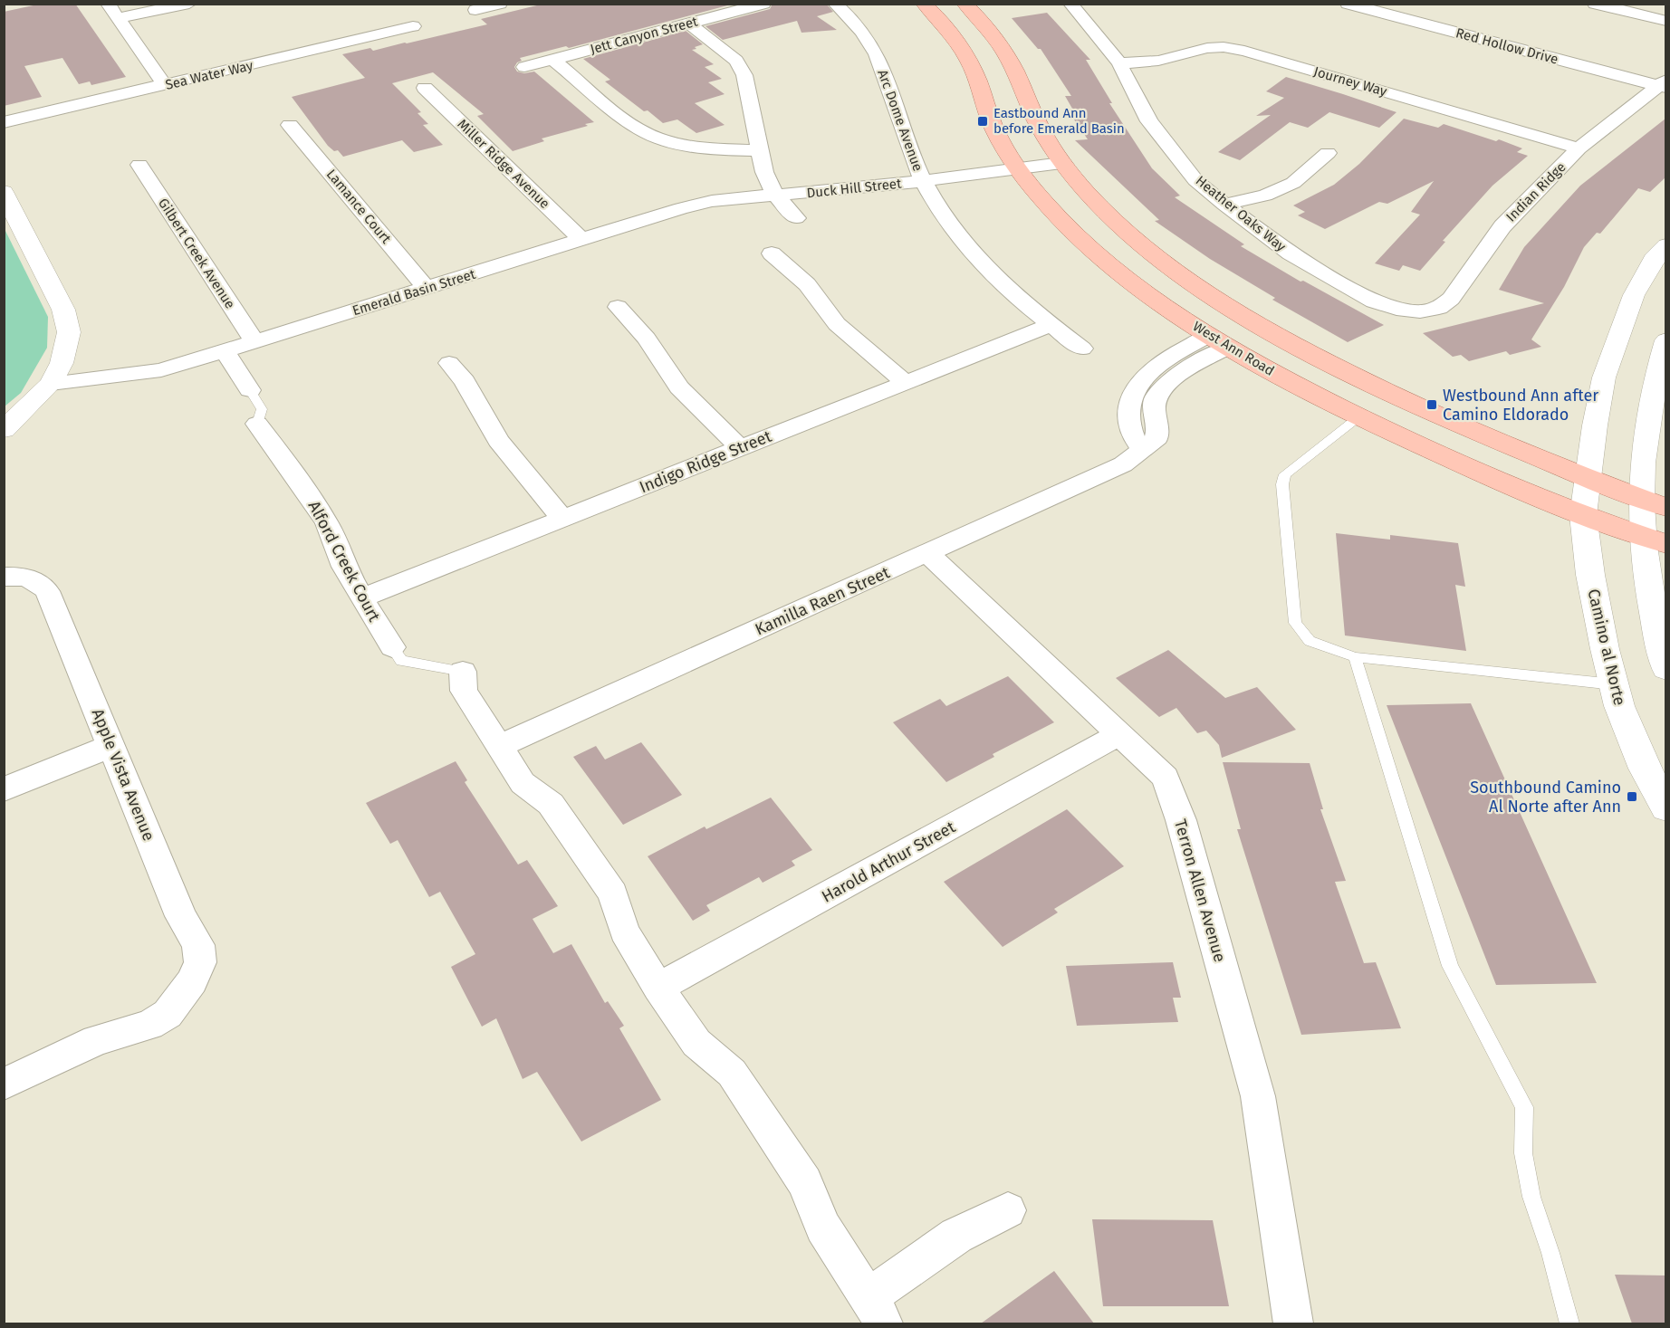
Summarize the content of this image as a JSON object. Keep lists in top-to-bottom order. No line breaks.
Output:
{"streets":{"main road":["West Ann Road","Camino al Norte"],"street":["Jett Canyon Street","Red Hollow Drive","Sea Water Way","Journey Way","Arc Dome Avenue","Miller Ridge Avenue","Duck Hill Street","Indian Ridge","Lamance Court","Heather Oaks Way","Gilbert Creek Avenue","Emerald Basin Street","Indigo Ridge Street","Alford Creek Court","Kamilla Raen Street","Apple Vista Avenue","Harold Arthur Street","Terron Allen Avenue"]},"crossings":[["Red Hollow Drive","Indian Ridge"],["Journey Way","Indian Ridge"],["Journey Way","Heather Oaks Way"],["Arc Dome Avenue","Duck Hill Street"],["Arc Dome Avenue","Indigo Ridge Street"],["Miller Ridge Avenue","Emerald Basin Street"],["Duck Hill Street","Emerald Basin Street"],["Duck Hill Street","West Ann Road"],["Indian Ridge","Heather Oaks Way"],["Lamance Court","Emerald Basin Street"],["Gilbert Creek Avenue","Emerald Basin Street"],["West Ann Road","Kamilla Raen Street"],["West Ann Road","Camino al Norte"],["Indigo Ridge Street","Alford Creek Court"],["Kamilla Raen Street","Terron Allen Avenue"],["Harold Arthur Street","Terron Allen Avenue"]],"places":{"transit":["Eastbound Ann before Emerald Basin","Westbound Ann after Camino Eldorado","Southbound Camino Al Norte after Ann"]}}
